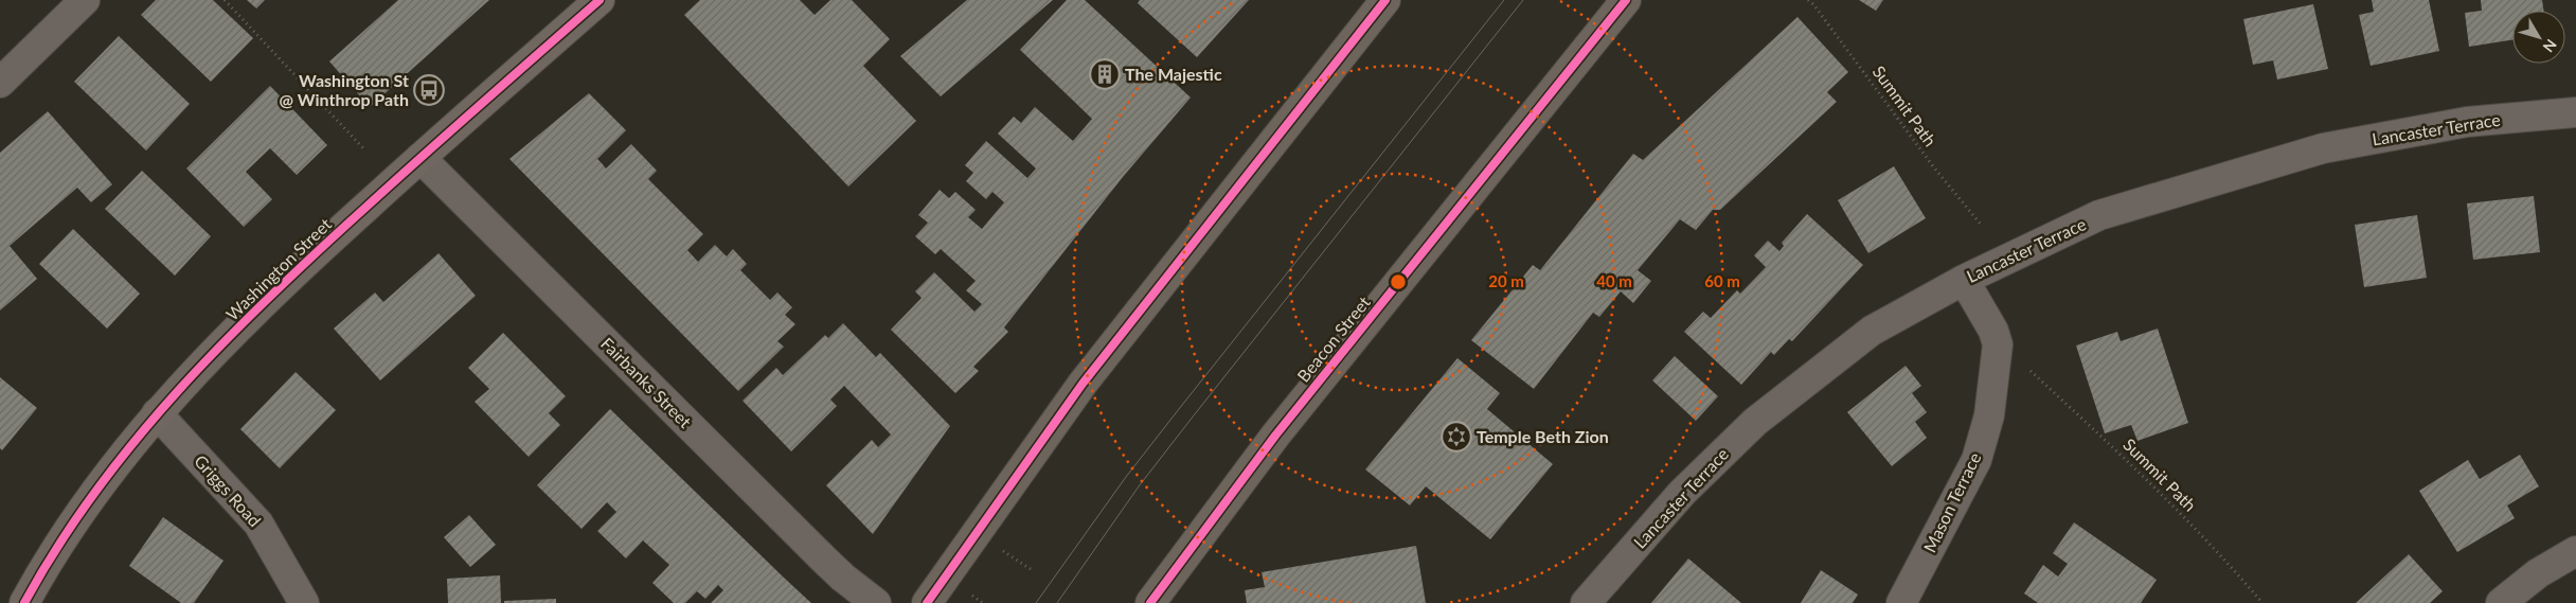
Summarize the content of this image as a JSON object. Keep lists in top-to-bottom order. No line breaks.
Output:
{"streets":{"main road":["Washington Street","Beacon Street"],"street":["Lancaster Terrace","Fairbanks Street","Griggs Road","Mason Terrace"],"path":["Summit Path"]},"crossings":[["Lancaster Terrace","Mason Terrace"],["Washington Street","Fairbanks Street"],["Washington Street","Griggs Road"]],"places":{"building":["The Majestic"],"bus stop":["Washington St @ Winthrop Path"],"synagogue":["Temple Beth Zion"]},"north":"bottom right","rings":["20 m","40 m","60 m"]}
